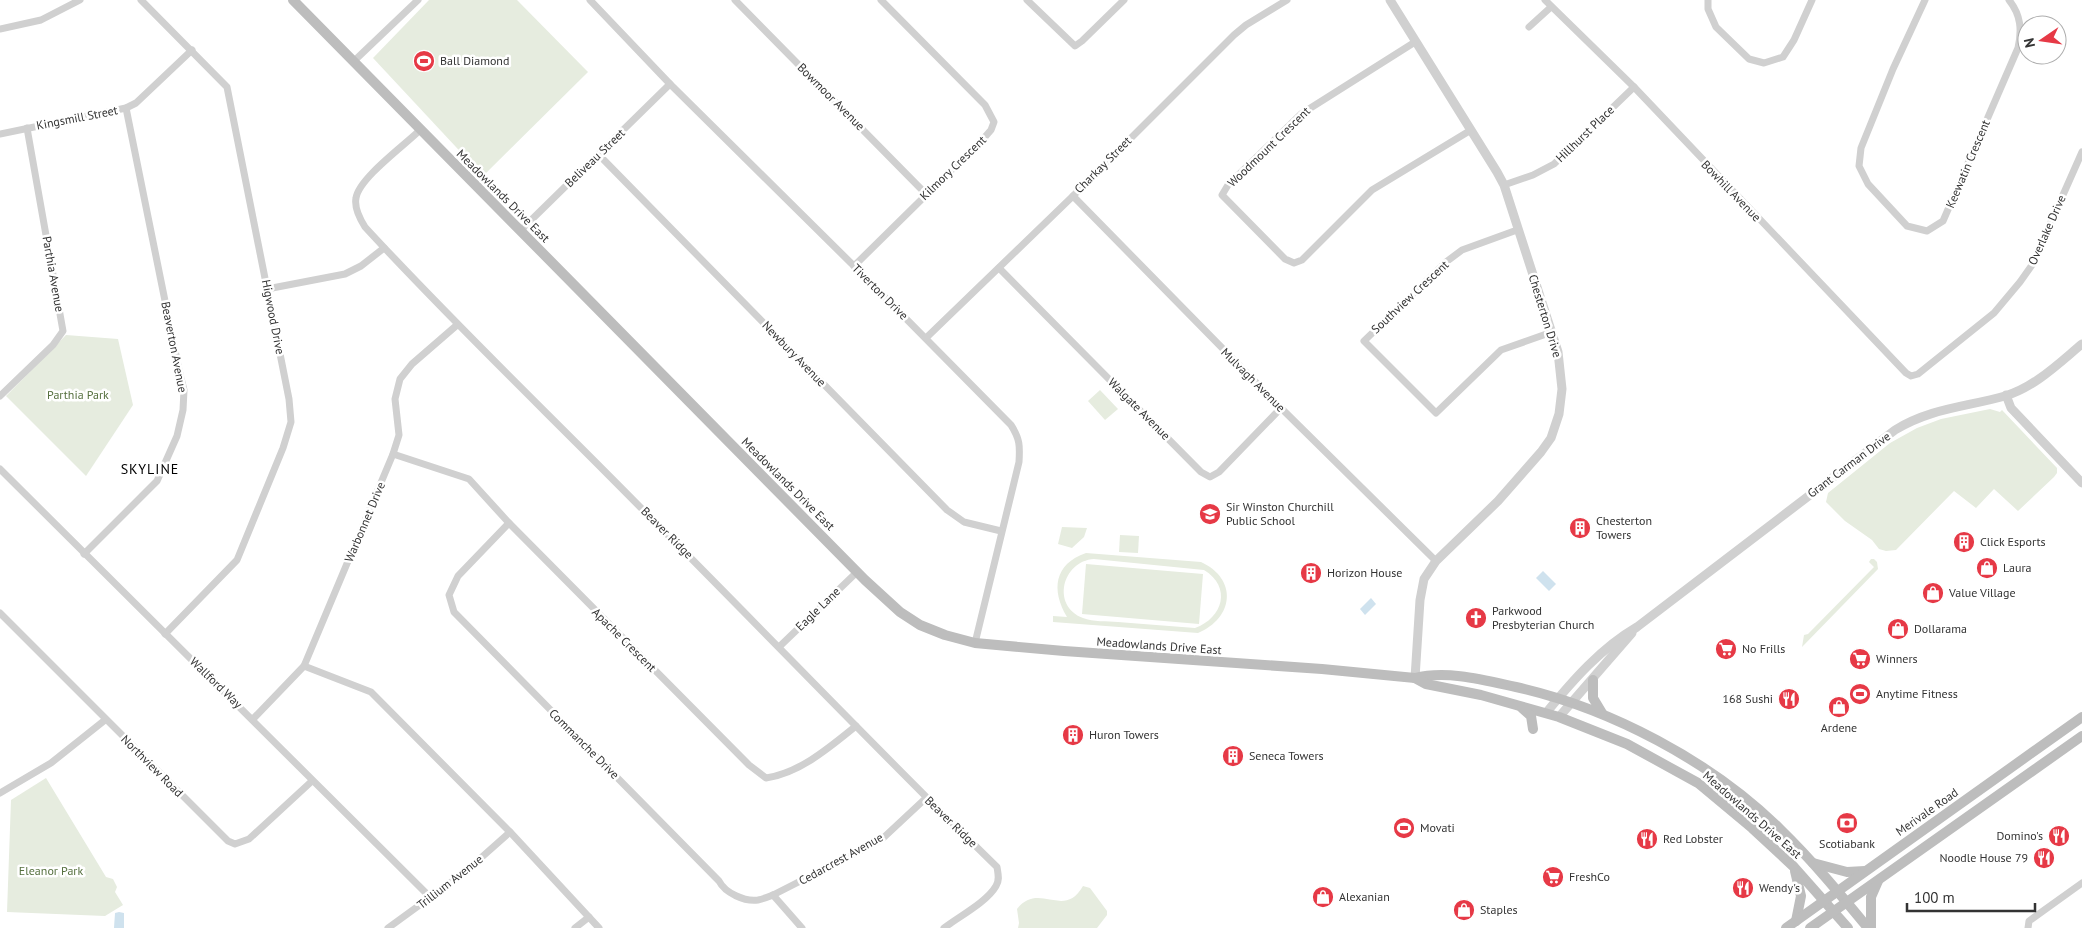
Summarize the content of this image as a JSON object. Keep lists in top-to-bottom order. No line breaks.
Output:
{"streets":{"main road":["Meadowlands Drive East","Merivale Road"],"street":["Bowmoor Avenue","Kingsmill Street","Hillhurst Place","Woodmount Crescent","Beliveau Street","Keewatin Crescent","Charkay Street","Kilmory Crescent","Bowhill Avenue","Overlake Drive","Parthia Avenue","Tiverton Drive","Southview Crescent","Chesterton Drive","Higwood Drive","Beaverton Avenue","Newbury Avenue","Mulvagh Avenue","Walgate Avenue","Grant Carman Drive","Warbonnet Drive","Beaver Ridge","Eagle Lane","Apache Crescent","Wallford Way","Commanche Drive","Northview Road","Cedarcrest Avenue","Trillium Avenue"]},"crossings":[["Bowmoor Avenue","Kilmory Crescent"],["Kingsmill Street","Parthia Avenue"],["Kingsmill Street","Higwood Drive"],["Kingsmill Street","Beaverton Avenue"],["Hillhurst Place","Bowhill Avenue"],["Hillhurst Place","Chesterton Drive"],["Woodmount Crescent","Chesterton Drive"],["Beliveau Street","Meadowlands Drive East"],["Beliveau Street","Tiverton Drive"],["Beliveau Street","Newbury Avenue"],["Charkay Street","Tiverton Drive"],["Charkay Street","Mulvagh Avenue"],["Charkay Street","Walgate Avenue"],["Kilmory Crescent","Tiverton Drive"],["Bowhill Avenue","Overlake Drive"],["Meadowlands Drive East","Tiverton Drive"],["Meadowlands Drive East","Chesterton Drive"],["Meadowlands Drive East","Grant Carman Drive"],["Meadowlands Drive East","Beaver Ridge"],["Meadowlands Drive East","Eagle Lane"],["Meadowlands Drive East","Merivale Road"],["Tiverton Drive","Newbury Avenue"],["Southview Crescent","Chesterton Drive"],["Chesterton Drive","Mulvagh Avenue"],["Higwood Drive","Wallford Way"],["Beaverton Avenue","Wallford Way"],["Mulvagh Avenue","Walgate Avenue"],["Warbonnet Drive","Beaver Ridge"],["Warbonnet Drive","Apache Crescent"],["Warbonnet Drive","Wallford Way"],["Beaver Ridge","Eagle Lane"],["Beaver Ridge","Apache Crescent"],["Beaver Ridge","Cedarcrest Avenue"],["Apache Crescent","Commanche Drive"],["Wallford Way","Northview Road"],["Wallford Way","Trillium Avenue"],["Commanche Drive","Cedarcrest Avenue"]],"districts":["SKYLINE"],"parks":["Parthia Park","Eleanor Park"],"places":{"sports":["Ball Diamond","Anytime Fitness","Movati"],"school or university":["Sir Winston Churchill Public School"],"building":["Chesterton Towers","Click Esports","Horizon House","Huron Towers","Seneca Towers"],"shop":["Laura","Value Village","Dollarama","Ardene","Alexanian","Staples"],"church":["Parkwood Presbyterian Church"],"supermarket":["No Frills","Winners","FreshCo"],"restaurant":["168 Sushi","Domino's","Red Lobster","Noodle House 79","Wendy's"],"bank":["Scotiabank"]},"scale_bar":"100 m","north":"left"}
